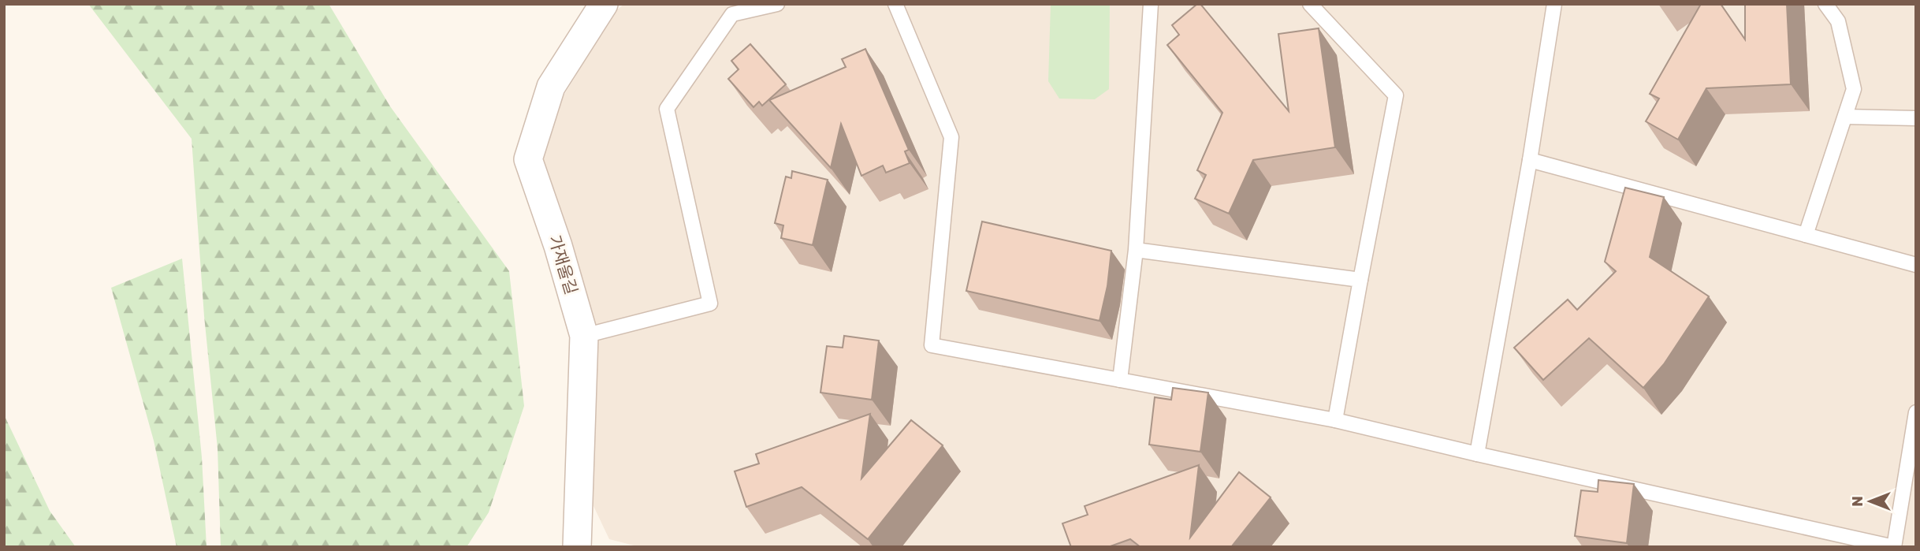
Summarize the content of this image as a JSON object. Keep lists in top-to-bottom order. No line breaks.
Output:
{"streets":{"street":["가재울길"]},"north":"left"}
